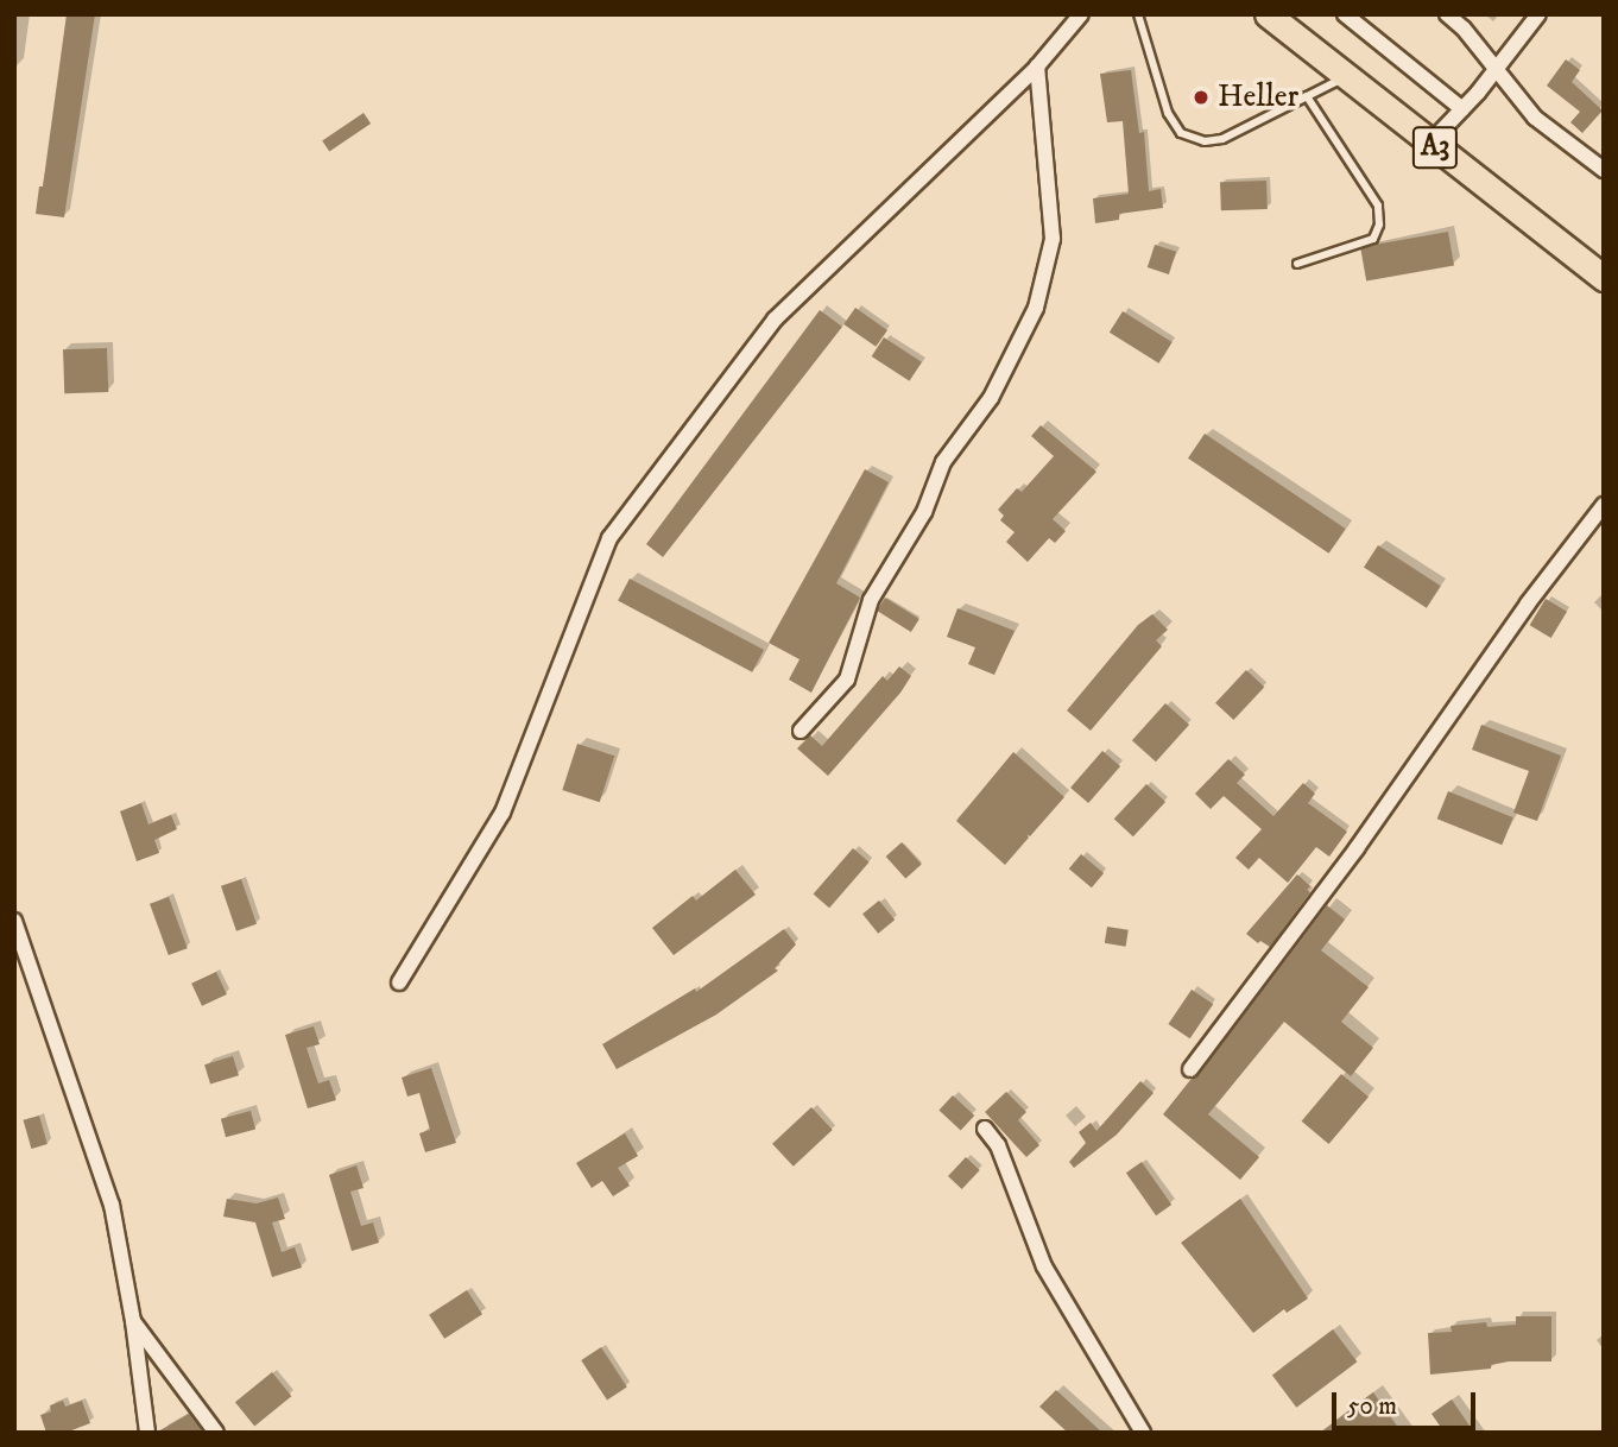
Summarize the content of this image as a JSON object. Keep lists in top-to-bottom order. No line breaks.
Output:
{"streets":{"highway":["A3"]},"places":["Heller"],"scale_bar":"50 m"}
